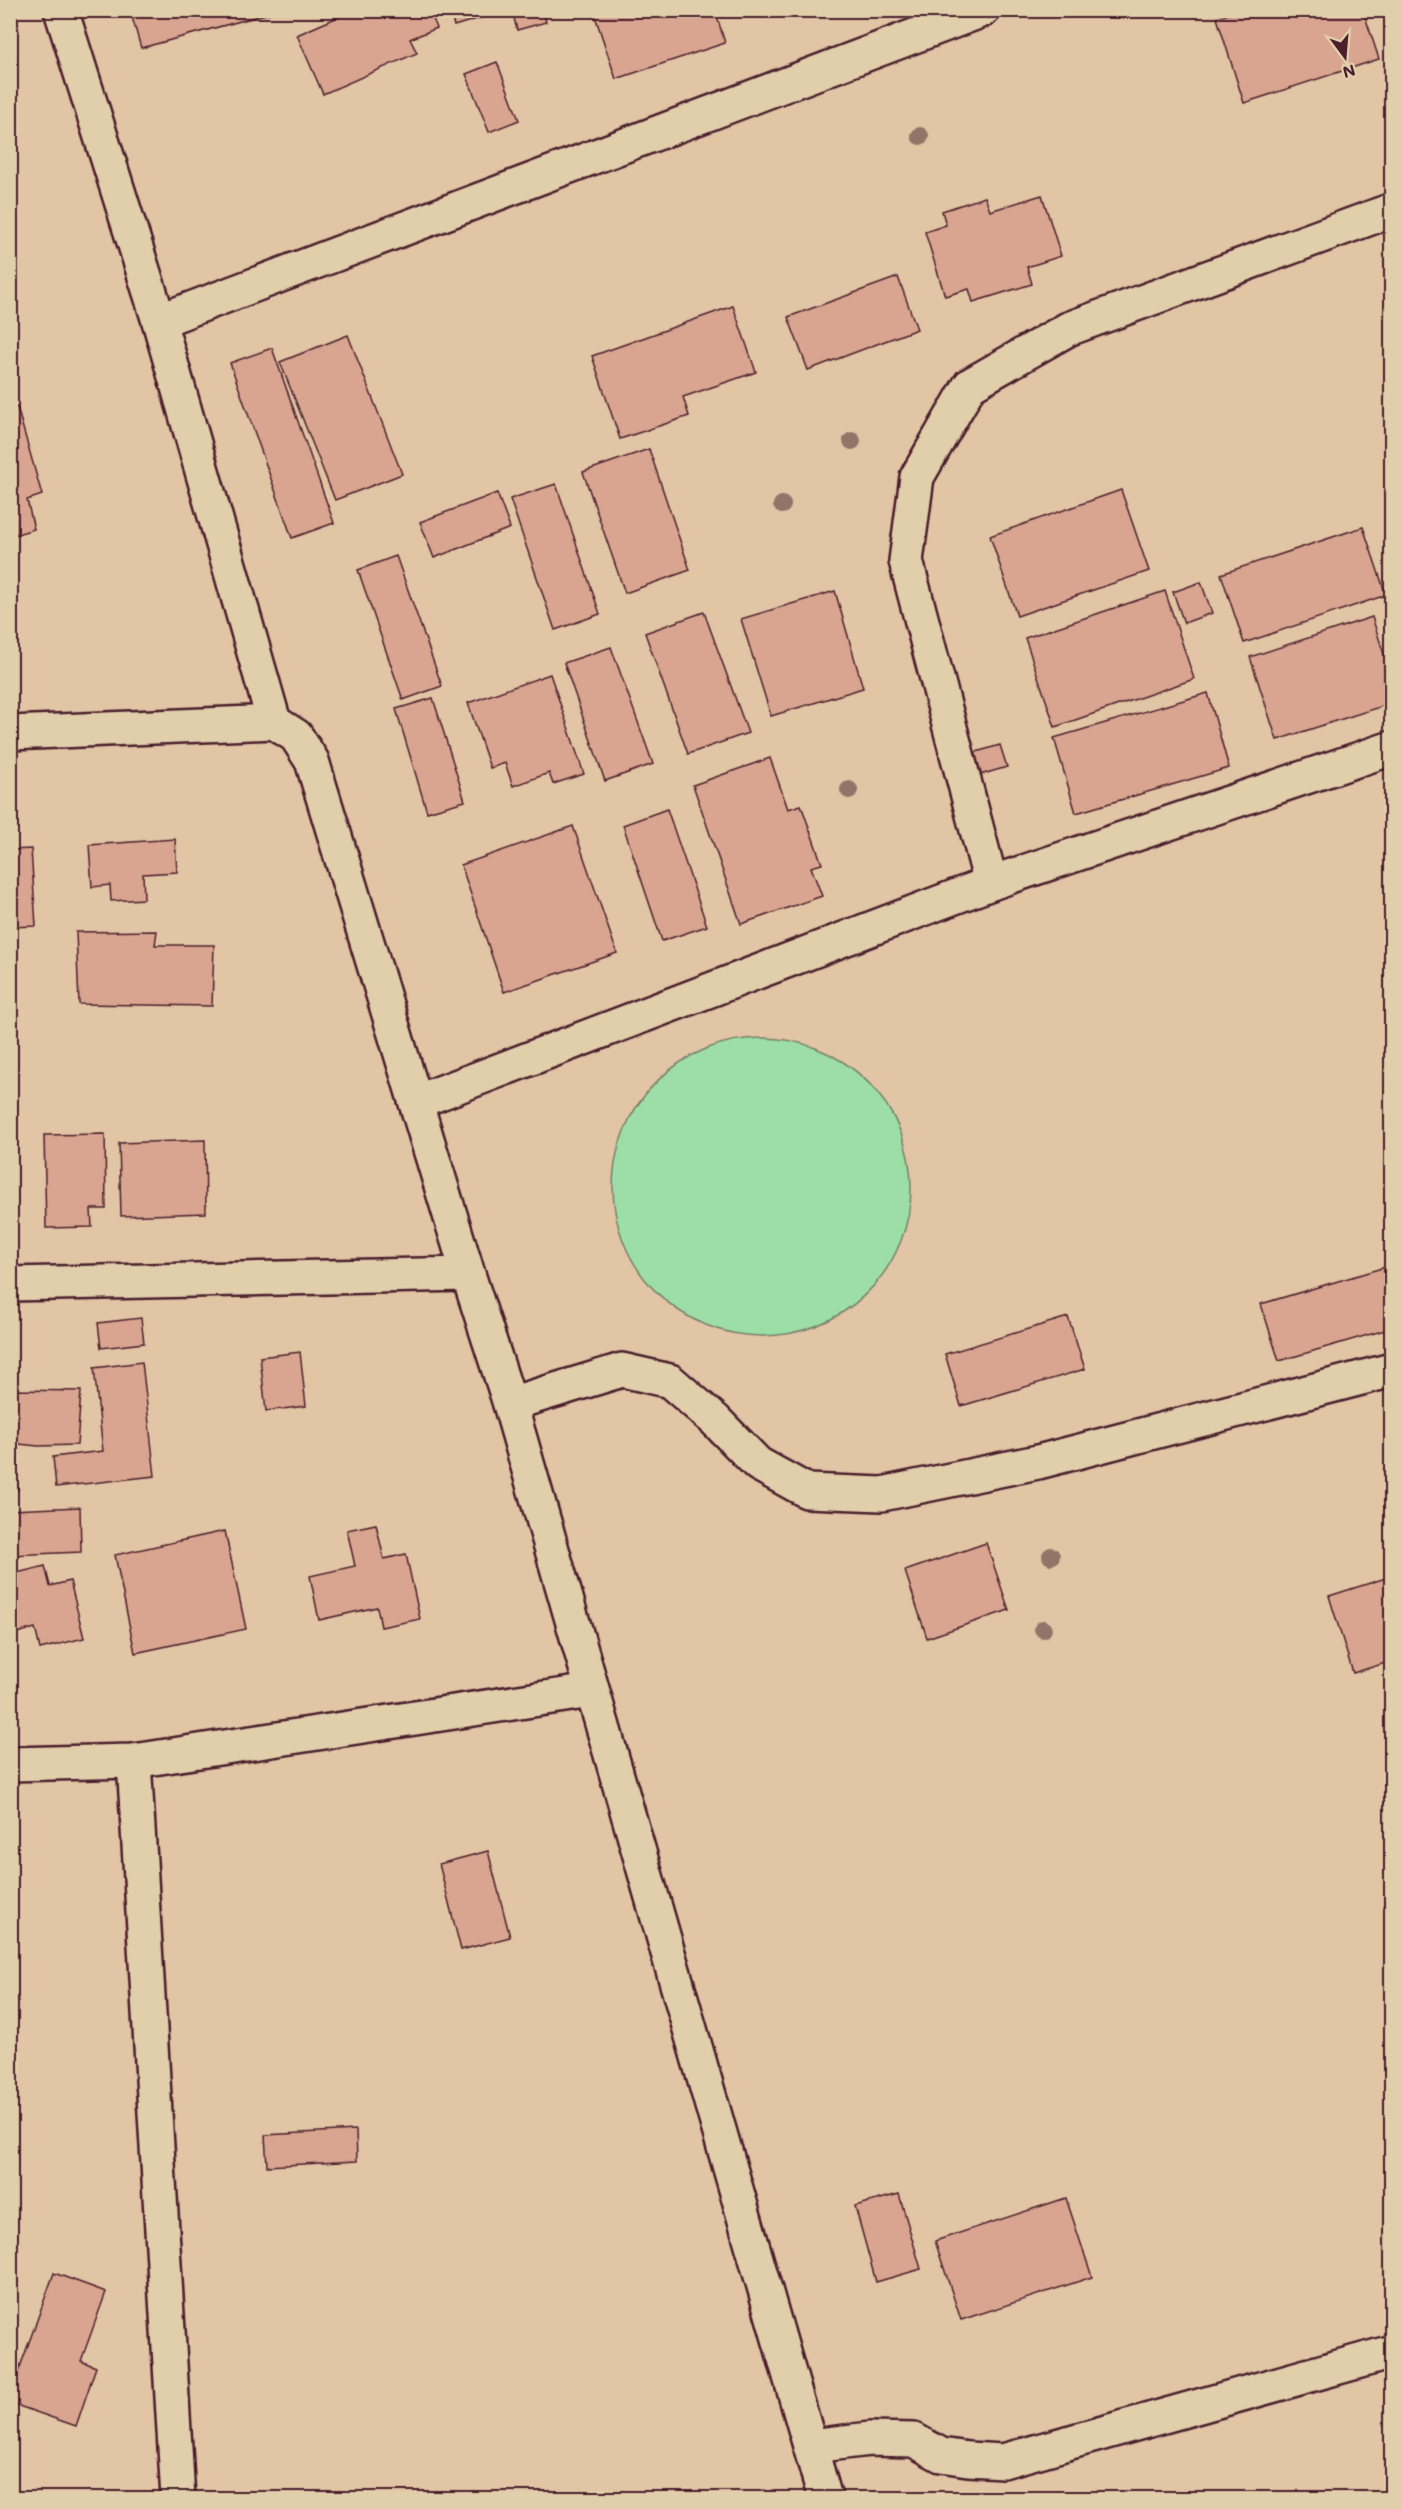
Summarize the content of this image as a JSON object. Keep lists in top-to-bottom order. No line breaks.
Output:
{"north":"bottom"}
